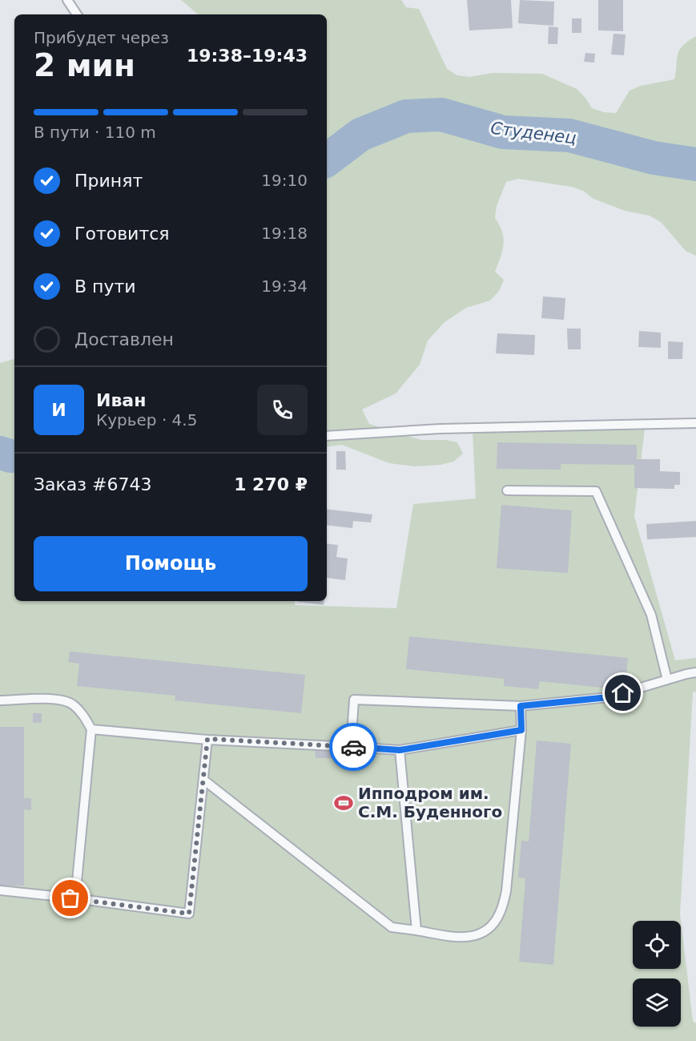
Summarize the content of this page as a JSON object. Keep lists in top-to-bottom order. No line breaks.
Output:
{"water":["Студенец"],"places":{"sports":["Ипподром им. С.М. Буденного"]},"page":{"heading":["2 мин","Прибудет через","19:38–19:43"],"panel":["Иван","Курьер · 4.5","Заказ #6743","1 270 ₽"],"bar":"В пути · 110 m","list":[["Принят","19:10"],["Готовится","19:18"],["В пути","19:34"],"Доставлен"],"round":"И","buttons":"Помощь"}}
